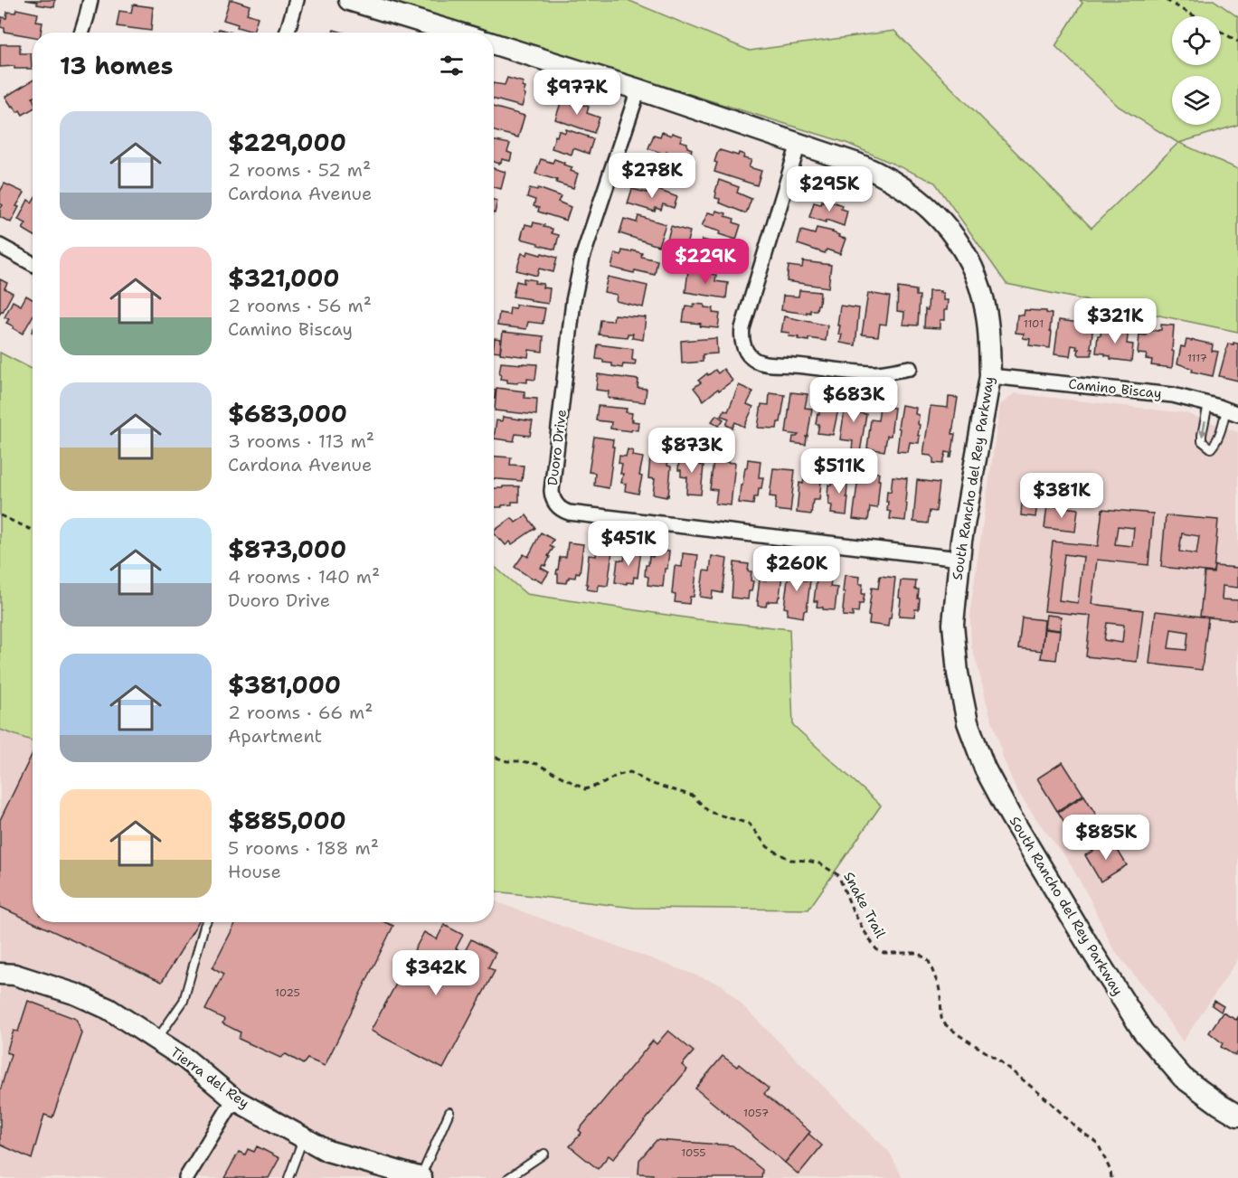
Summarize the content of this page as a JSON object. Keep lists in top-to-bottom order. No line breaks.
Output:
{"streets":{"street":["Camino Biscay","Duoro Drive","South Rancho del Rey Parkway","Tierra del Rey"],"path":["Snake Trail"]},"crossings":[["Camino Biscay","South Rancho del Rey Parkway"],["Duoro Drive","South Rancho del Rey Parkway"]],"house_numbers":["1101","1117","1025","1057","1055"],"page":{"heading":"13 homes","price":["$977K","$278K","$295K","$229K","$321K","$683K","$873K","$511K","$381K","$451K","$260K","$885K","$342K"],"list":[{"name":"$229,000","note":"2 rooms · 52 m² · Cardona Avenue"},{"name":"$321,000","note":"2 rooms · 56 m² · Camino Biscay"},{"name":"$683,000","note":"3 rooms · 113 m² · Cardona Avenue"},{"name":"$873,000","note":"4 rooms · 140 m² · Duoro Drive"},{"name":"$381,000","note":"2 rooms · 66 m² · Apartment"},{"name":"$885,000","note":"5 rooms · 188 m² · House"}]}}
